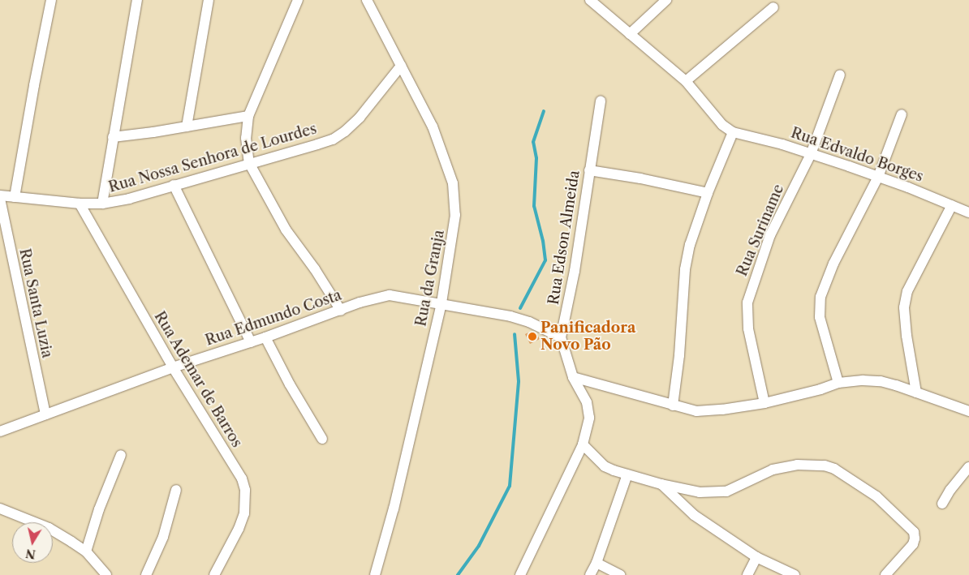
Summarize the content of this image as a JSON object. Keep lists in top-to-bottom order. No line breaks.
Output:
{"streets":{"street":["Rua Edvaldo Borges","Rua Nossa Senhora de Lourdes","Rua Suriname","Rua Edson Almeida","Rua da Granja","Rua Santa Luzia","Rua Edmundo Costa","Rua Ademar de Barros"]},"crossings":[["Rua Edvaldo Borges","Rua Suriname"],["Rua Nossa Senhora de Lourdes","Rua da Granja"],["Rua Nossa Senhora de Lourdes","Rua Ademar de Barros"],["Rua Edson Almeida","Rua Edmundo Costa"],["Rua da Granja","Rua Edmundo Costa"],["Rua Santa Luzia","Rua Edmundo Costa"],["Rua Edmundo Costa","Rua Ademar de Barros"]],"places":["Panificadora Novo Pão"],"north":"bottom"}
